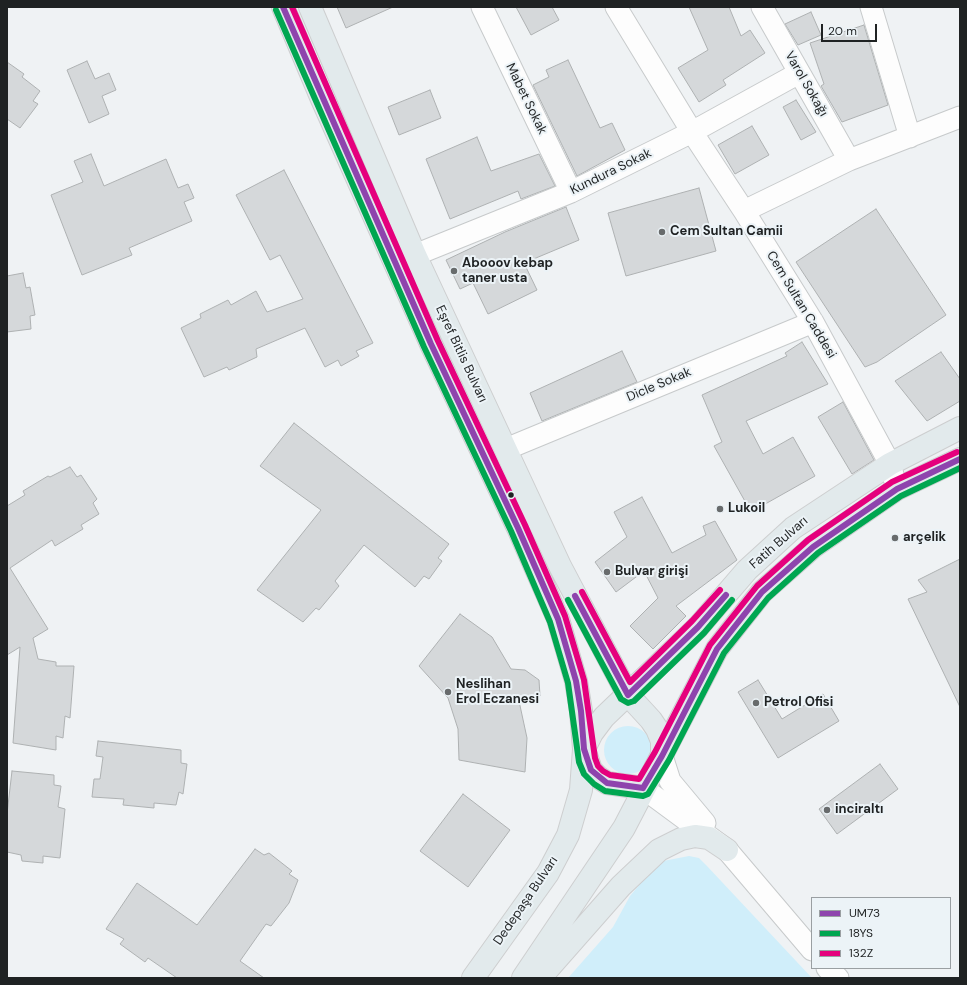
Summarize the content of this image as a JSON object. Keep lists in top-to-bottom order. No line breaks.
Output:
{"streets":{"main road":["Eşref Bitlis Bulvarı","Fatih Bulvarı","Dedepaşa Bulvarı"],"street":["Varol Sokağı","Mabet Sokak","Kundura Sokak","Cem Sultan Caddesi","Dicle Sokak"]},"crossings":[["Varol Sokağı","Kundura Sokak"],["Mabet Sokak","Kundura Sokak"],["Kundura Sokak","Cem Sultan Caddesi"],["Kundura Sokak","Eşref Bitlis Bulvarı"],["Cem Sultan Caddesi","Dicle Sokak"],["Cem Sultan Caddesi","Fatih Bulvarı"],["Eşref Bitlis Bulvarı","Dicle Sokak"],["Eşref Bitlis Bulvarı","Fatih Bulvarı"],["Eşref Bitlis Bulvarı","Dedepaşa Bulvarı"],["Fatih Bulvarı","Dedepaşa Bulvarı"]],"places":["Cem Sultan Camii","Abooov kebap taner usta","Lukoil","arçelik","Bulvar girişi","Neslihan Erol Eczanesi","Petrol Ofisi","inciraltı"],"lines":["transit line UM73","transit line 132Z","transit line 18YS"],"legend":["UM73","18YS","132Z"],"scale_bar":"20 m"}
